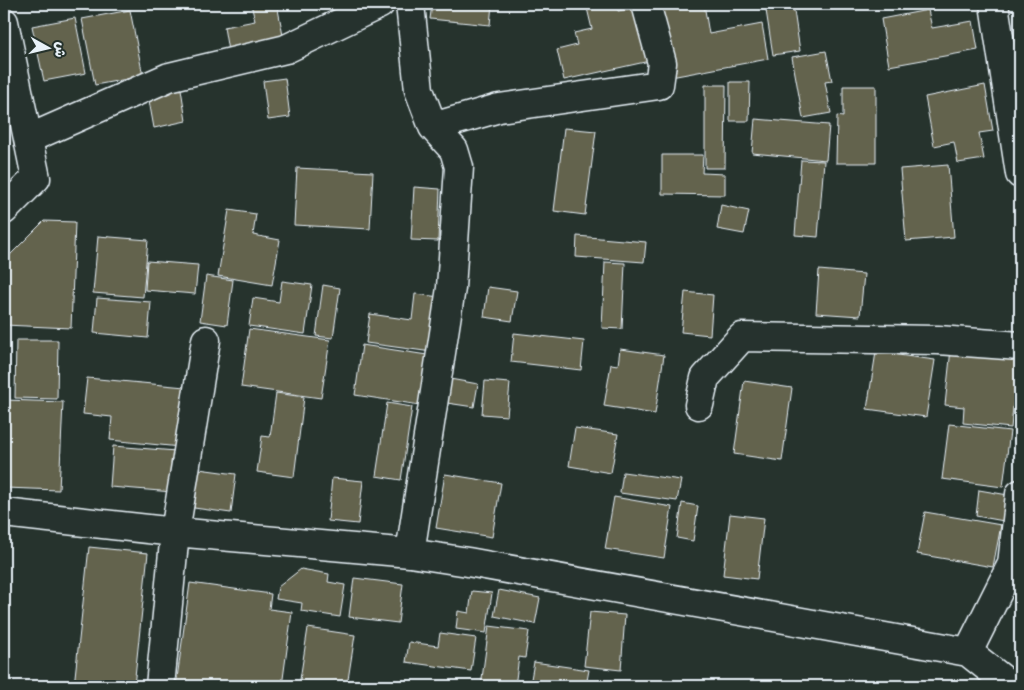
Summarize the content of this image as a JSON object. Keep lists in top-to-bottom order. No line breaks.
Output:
{"north":"right"}
